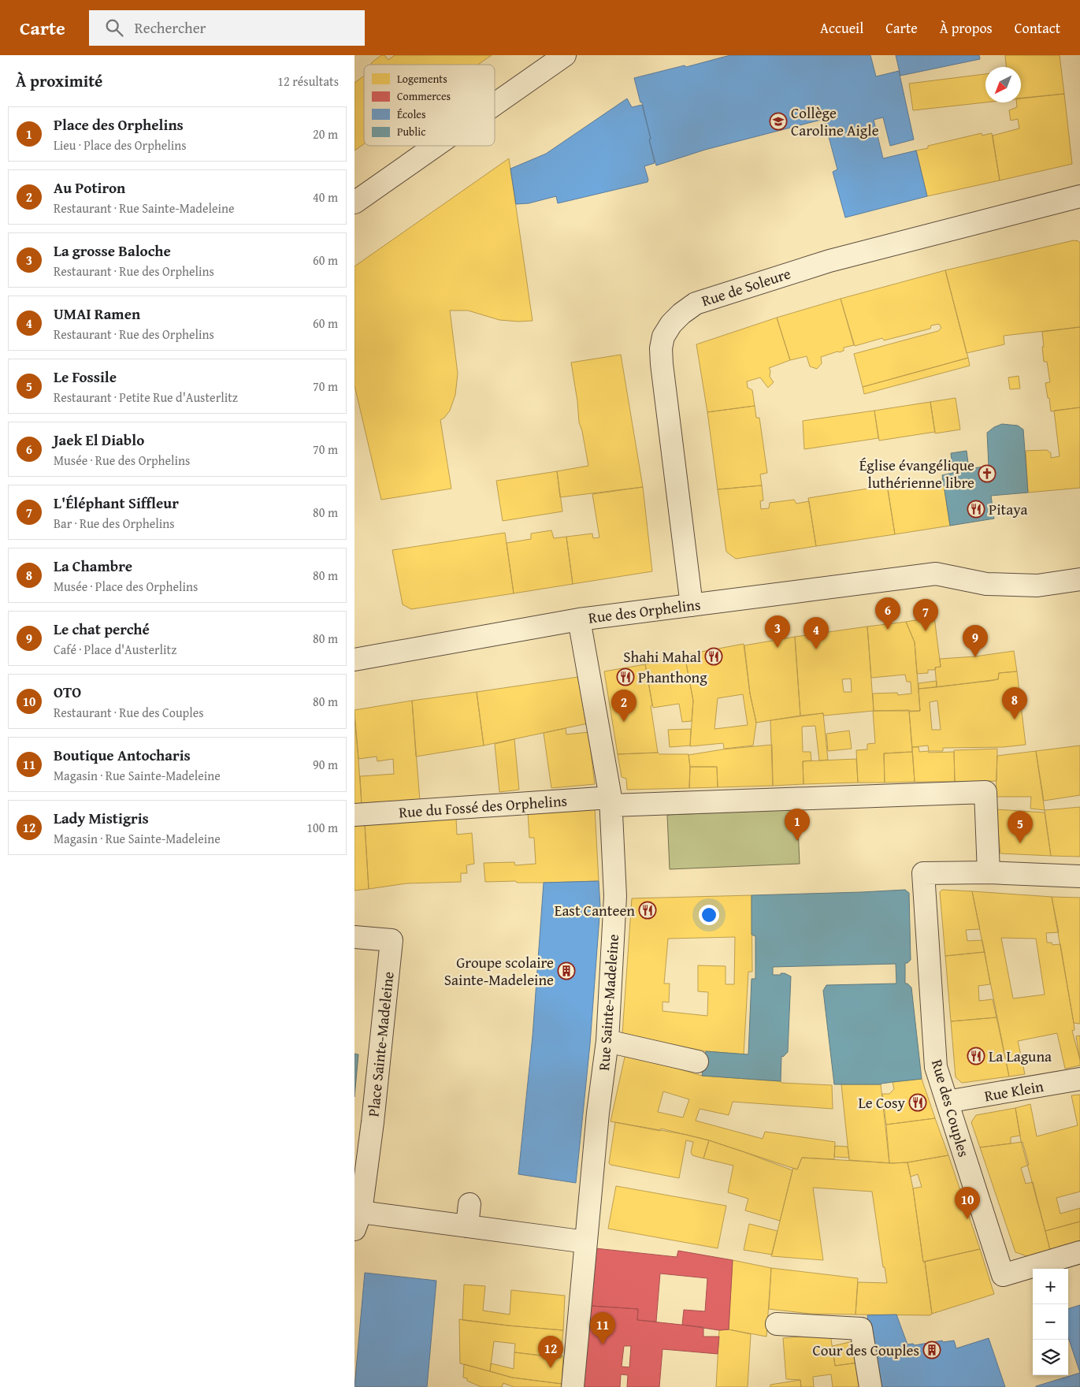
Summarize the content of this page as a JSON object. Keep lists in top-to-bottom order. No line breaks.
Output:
{"streets":{"street":["Rue de Soleure","Rue des Orphelins","Rue du Fossé des Orphelins","Rue Sainte-Madeleine","Place Sainte-Madeleine","Rue Klein","Rue des Couples"]},"crossings":[["Rue de Soleure","Rue des Orphelins"],["Rue des Orphelins","Rue Sainte-Madeleine"],["Rue du Fossé des Orphelins","Rue Sainte-Madeleine"],["Rue du Fossé des Orphelins","Rue des Couples"],["Rue Klein","Rue des Couples"]],"places":{"school or university":["Collège Caroline Aigle"],"church":["Église évangélique luthérienne libre"],"restaurant":["Pitaya","Shahi Mahal","Phanthong","East Canteen","La Laguna","Le Cosy"],"building":["Groupe scolaire Sainte-Madeleine","Cour des Couples"]},"legend":["Logements","Commerces","Écoles","Public"],"north":"bottom left","page":{"header":"Carte","search":"Rechercher","nav":["Accueil","Carte","À propos","Contact"],"heading":["À proximité","12 résultats"],"list":[{"mark":"1","name":"Place des Orphelins","note":"Lieu · Place des Orphelins","value":"20 m"},{"mark":"2","name":"Au Potiron","note":"Restaurant · Rue Sainte-Madeleine","value":"40 m"},{"mark":"3","name":"La grosse Baloche","note":"Restaurant · Rue des Orphelins","value":"60 m"},{"mark":"4","name":"UMAI Ramen","note":"Restaurant · Rue des Orphelins","value":"60 m"},{"mark":"5","name":"Le Fossile","note":"Restaurant · Petite Rue d'Austerlitz","value":"70 m"},{"mark":"6","name":"Jaek El Diablo","note":"Musée · Rue des Orphelins","value":"70 m"},{"mark":"7","name":"L'Éléphant Siffleur","note":"Bar · Rue des Orphelins","value":"80 m"},{"mark":"8","name":"La Chambre","note":"Musée · Place des Orphelins","value":"80 m"},{"mark":"9","name":"Le chat perché","note":"Café · Place d'Austerlitz","value":"80 m"},{"mark":"10","name":"OTO","note":"Restaurant · Rue des Couples","value":"80 m"},{"mark":"11","name":"Boutique Antocharis","note":"Magasin · Rue Sainte-Madeleine","value":"90 m"},{"mark":"12","name":"Lady Mistigris","note":"Magasin · Rue Sainte-Madeleine","value":"100 m"}],"pins":["6","7","3","4","9","8","2","1","5","10","11","12"],"map_buttons":["+","−"]}}
